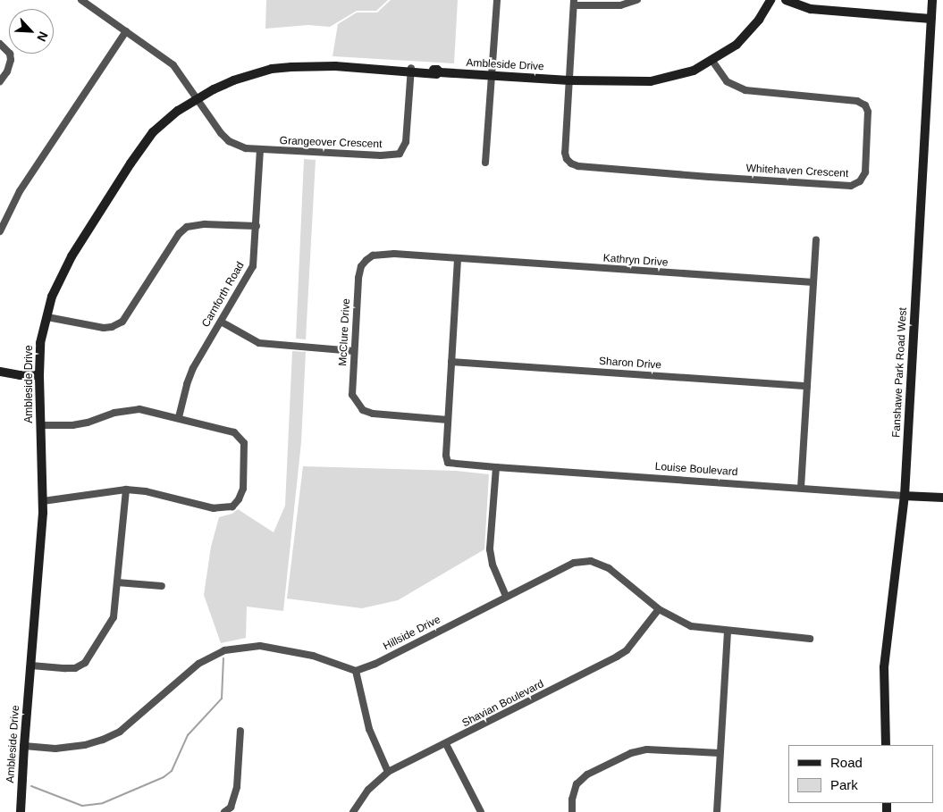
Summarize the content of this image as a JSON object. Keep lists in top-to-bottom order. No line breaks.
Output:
{"streets":{"street":["Ambleside Drive","Grangeover Crescent","Whitehaven Crescent","Kathryn Drive","Carnforth Road","McClure Drive","Sharon Drive","Fanshawe Park Road West","Louise Boulevard","Hillside Drive","Shavian Boulevard"]},"crossings":[["Ambleside Drive","Grangeover Crescent"],["Ambleside Drive","Whitehaven Crescent"],["Grangeover Crescent","Carnforth Road"],["Kathryn Drive","McClure Drive"],["McClure Drive","Louise Boulevard"],["Fanshawe Park Road West","Louise Boulevard"],["Hillside Drive","Shavian Boulevard"]],"legend":["Road","Park"],"north":"bottom right"}
